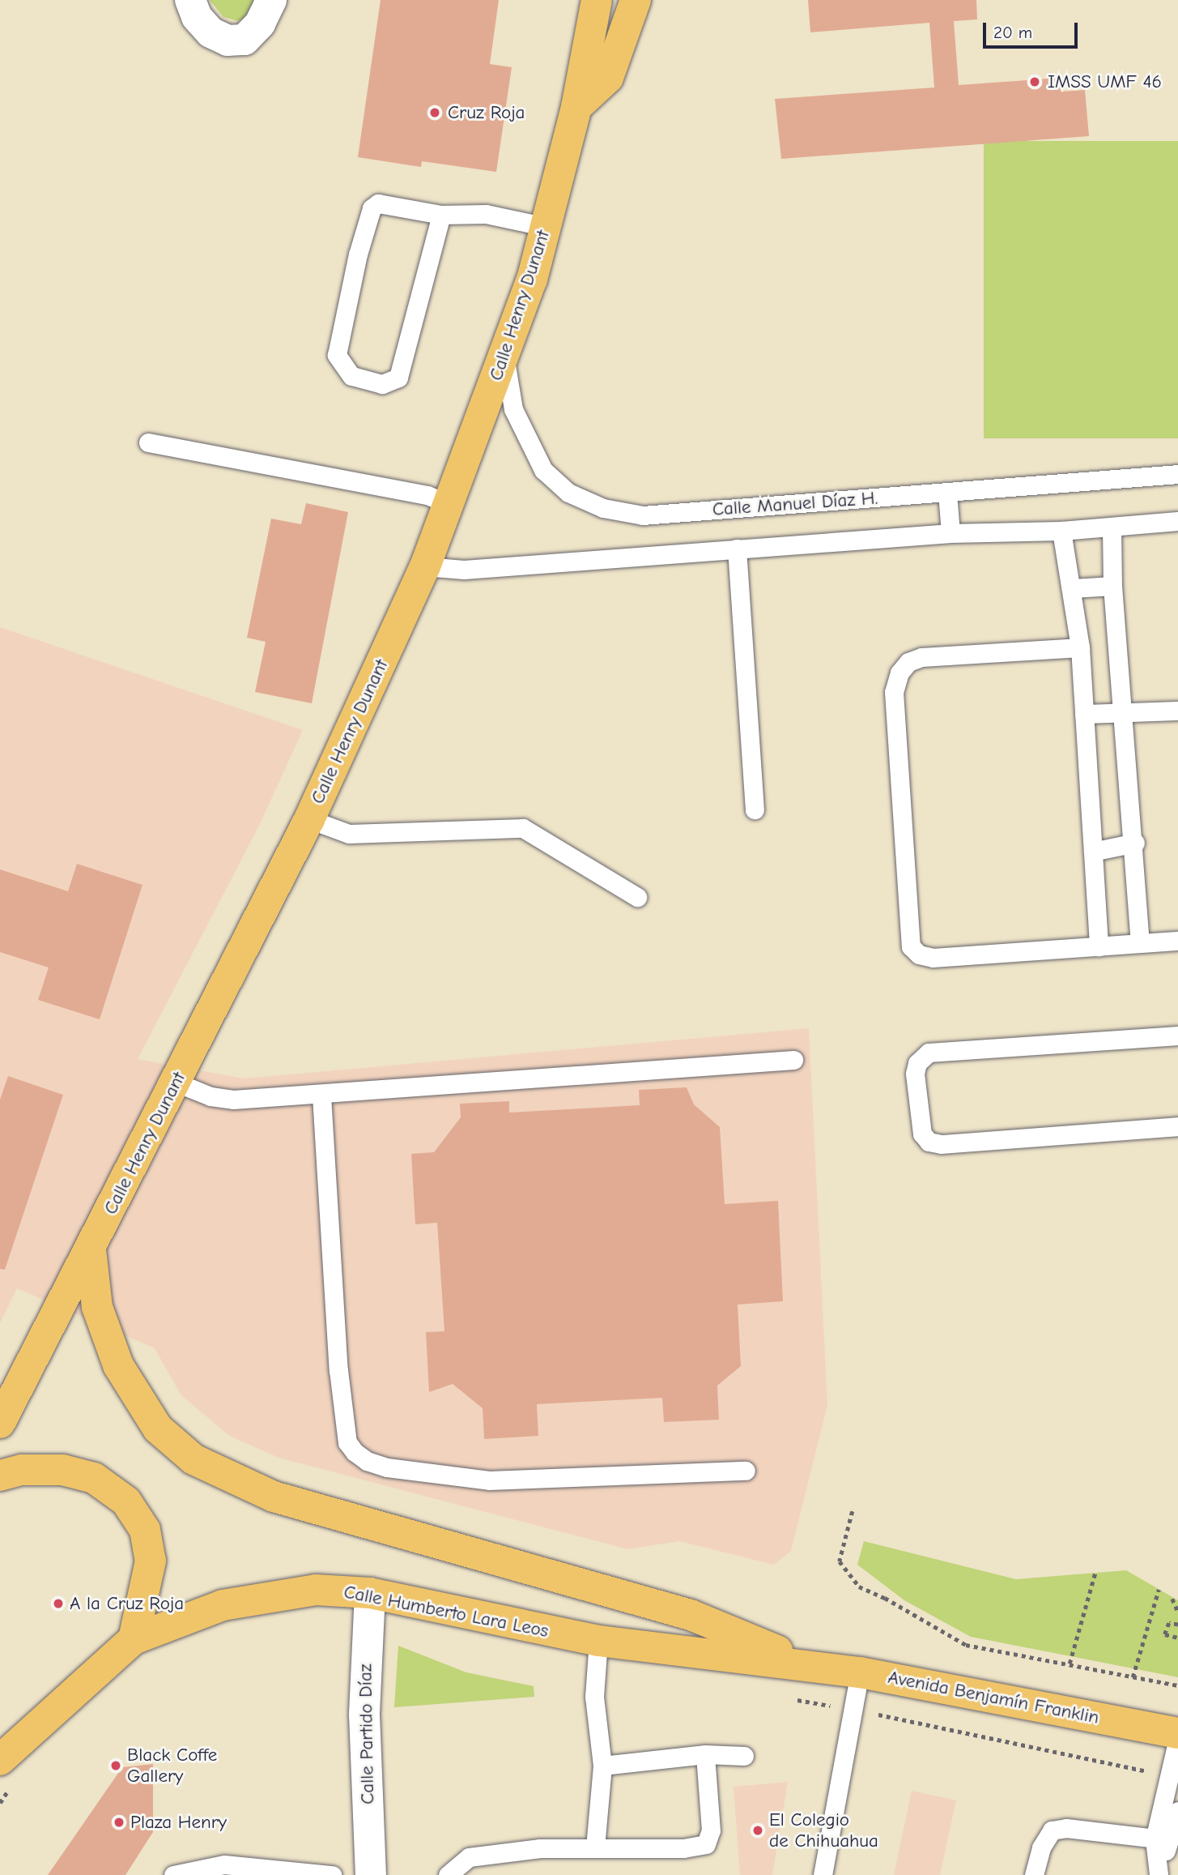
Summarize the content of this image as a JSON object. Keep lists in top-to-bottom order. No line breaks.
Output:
{"streets":{"main road":["Calle Henry Dunant","Calle Humberto Lara Leos","Avenida Benjamín Franklin"],"street":["Calle Partido Díaz"],"lane":["Calle Manuel Díaz H."]},"crossings":[["Calle Henry Dunant","Calle Manuel Díaz H."],["Calle Humberto Lara Leos","Avenida Benjamín Franklin"],["Calle Humberto Lara Leos","Calle Partido Díaz"]],"places":["IMSS UMF 46","Cruz Roja","A la Cruz Roja","Black Coffe Gallery","Plaza Henry","El Colegio de Chihuahua"],"scale_bar":"20 m"}
